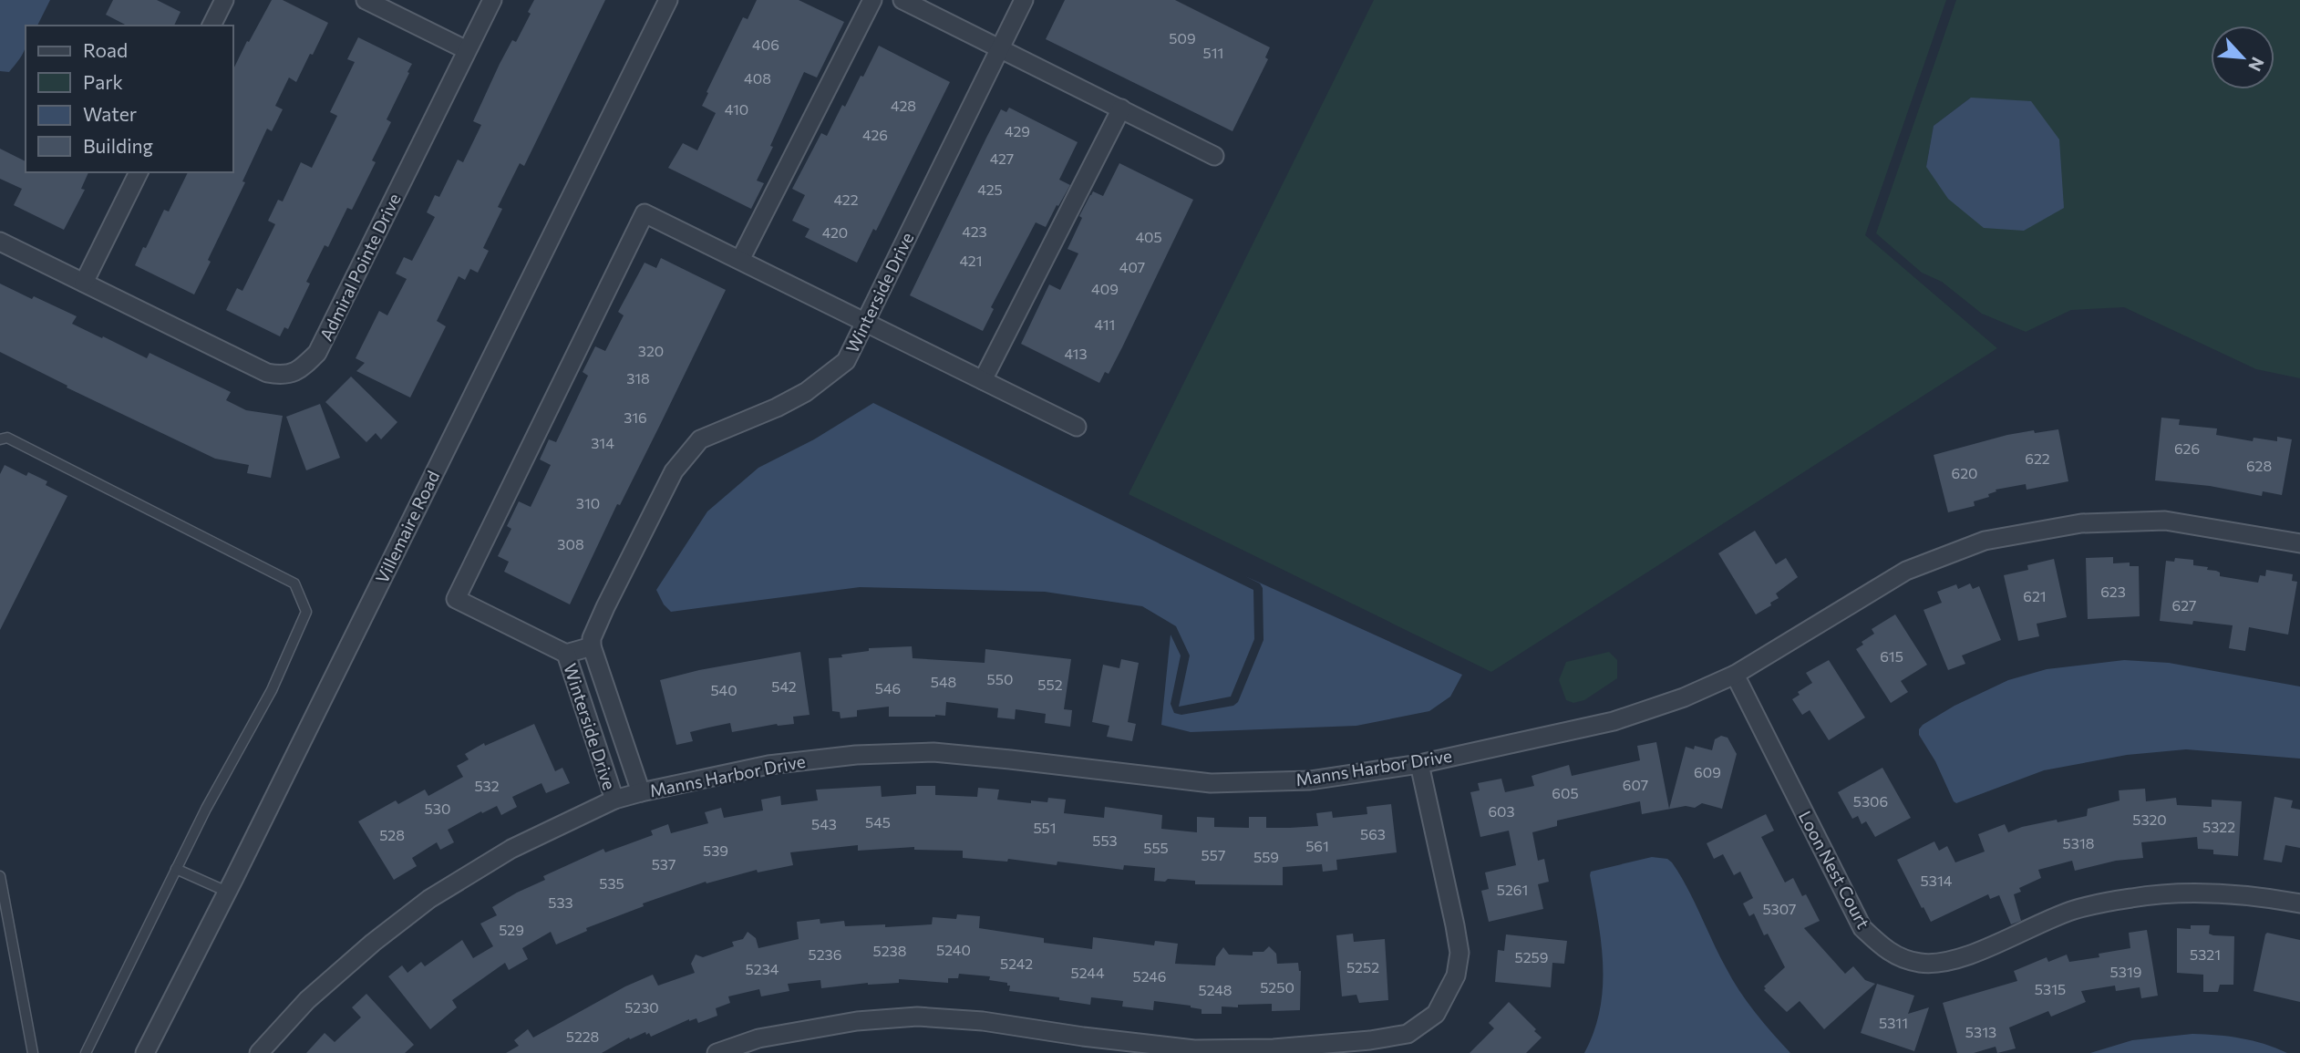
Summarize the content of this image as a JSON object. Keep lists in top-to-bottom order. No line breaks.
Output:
{"streets":{"street":["Admiral Pointe Drive","Winterside Drive","Villemaire Road","Manns Harbor Drive","Loon Nest Court"]},"crossings":[["Winterside Drive","Manns Harbor Drive"],["Manns Harbor Drive","Loon Nest Court"]],"house_numbers":["509","406","511","408","428","410","429","426","427","425","422","423","420","405","421","407","409","411","320","413","318","316","314","626","622","628","620","310","308","623","621","627","615","550","548","552","542","546","540","609","607","532","605","5306","530","603","5320","545","543","5322","551","563","528","553","5318","561","555","539","557","559","537","5314","535","5261","533","5307","529","5240","5238","5236","5321","5259","5242","5252","5234","5319","5244","5246","5250","5315","5248","5230","5311","5313","5228"],"legend":["Road","Park","Water","Building"],"north":"bottom right"}
